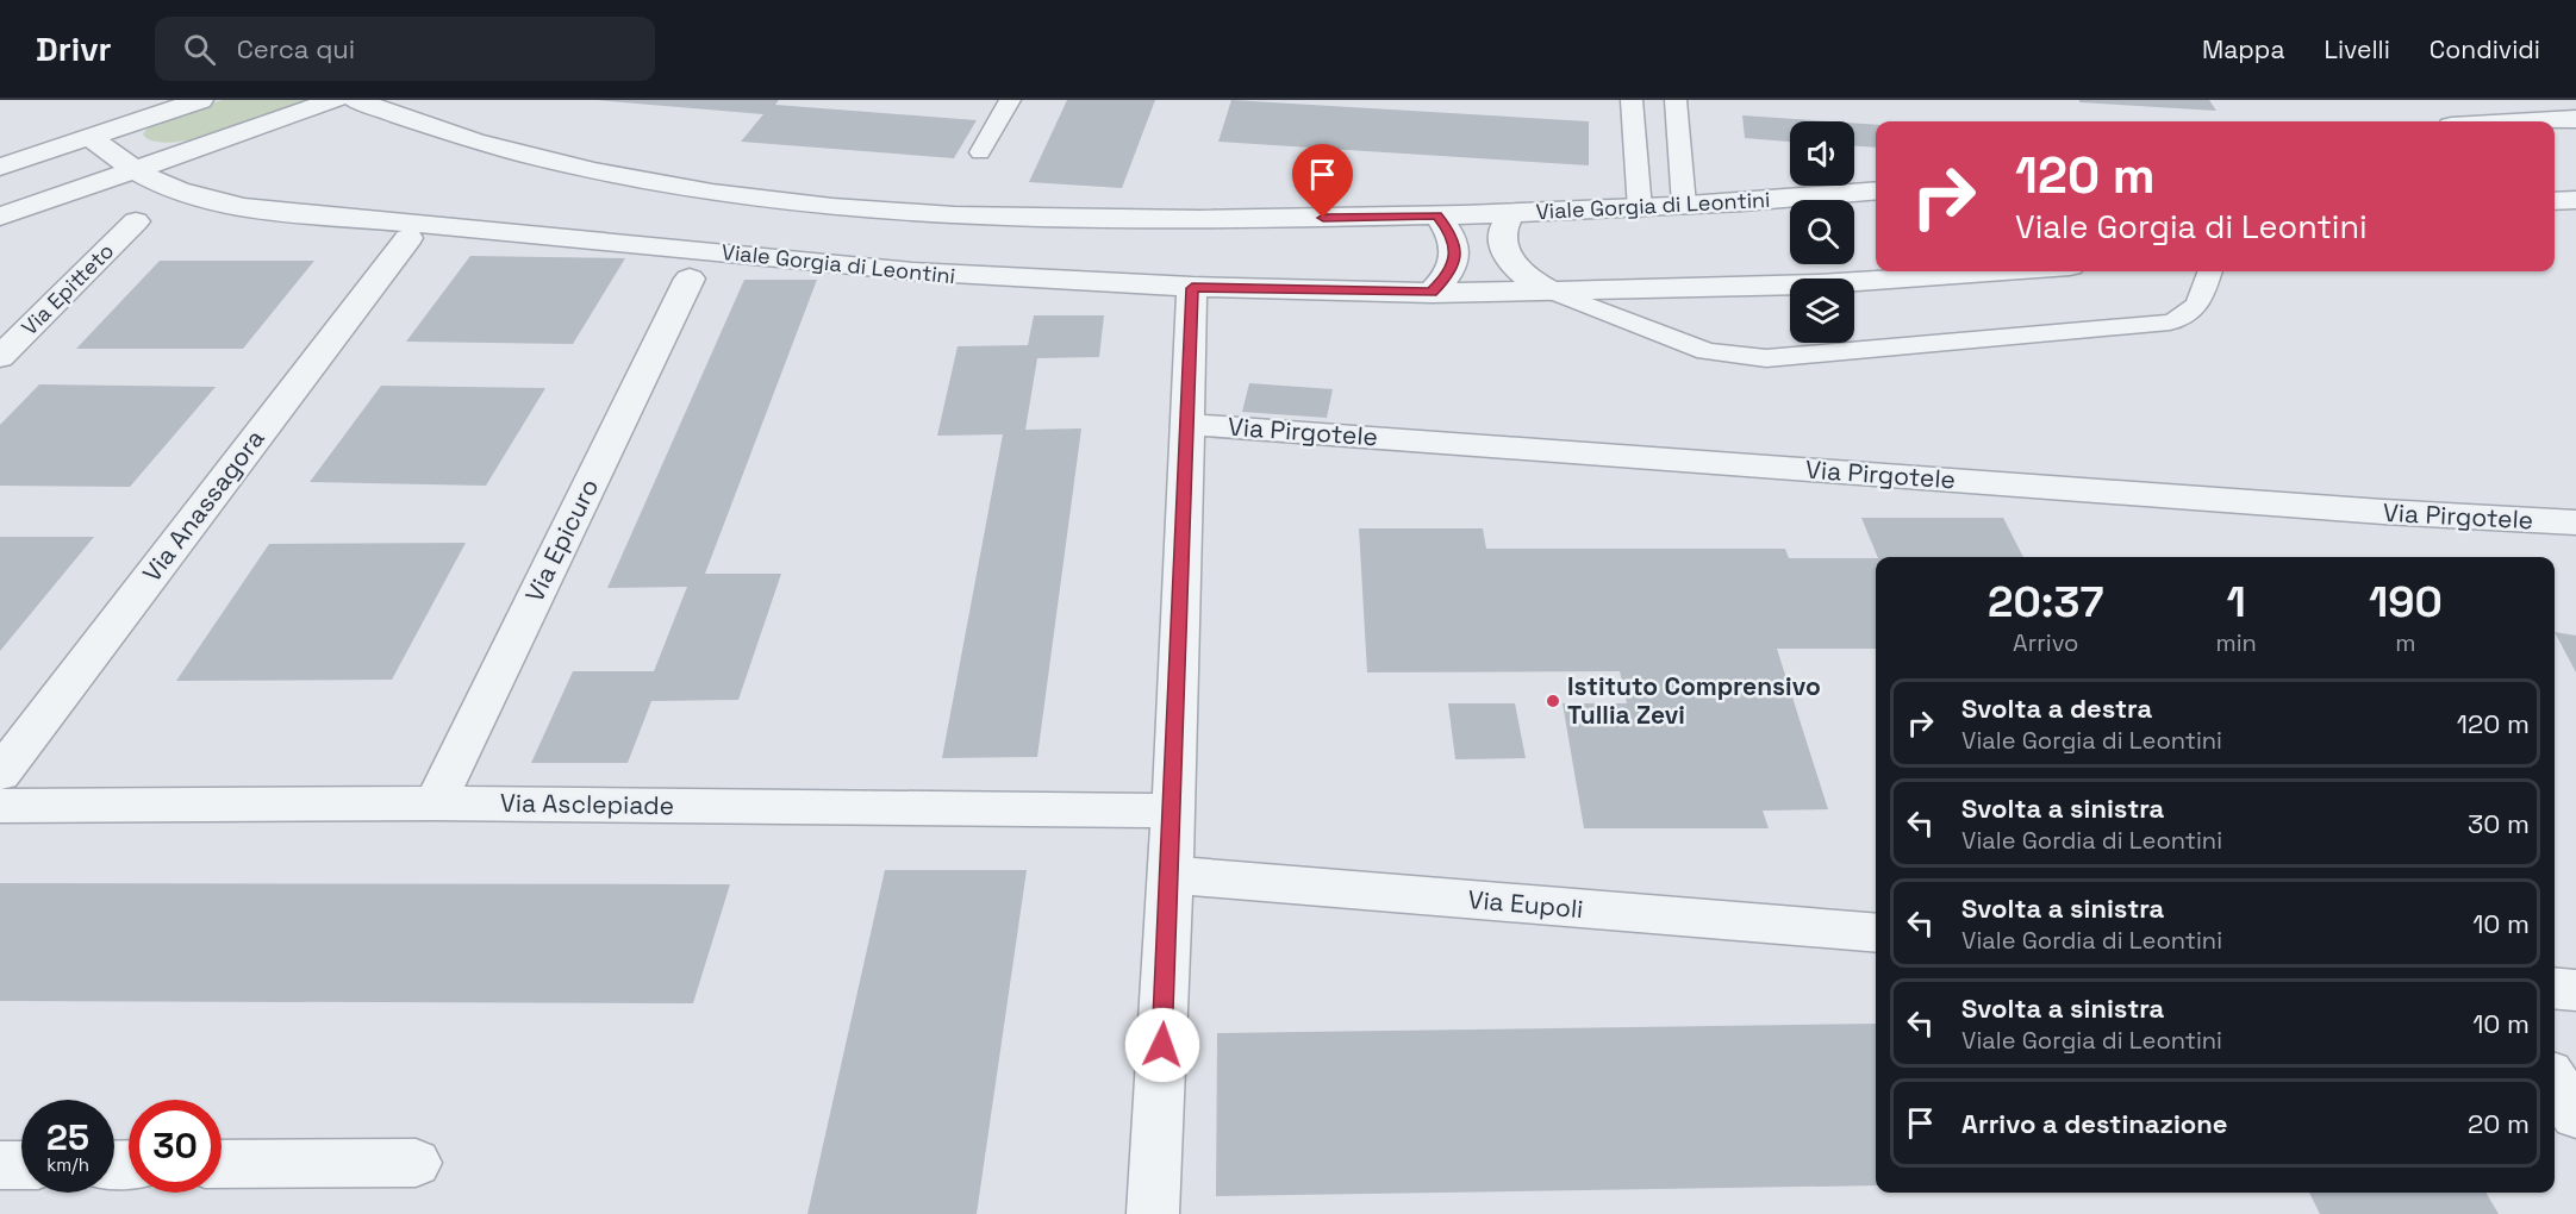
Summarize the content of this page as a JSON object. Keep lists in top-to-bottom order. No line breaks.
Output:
{"streets":{"street":["Viale Gorgia di Leontini","Via Epitteto","Via Pirgotele","Via Anassagora","Via Epicuro","Via Asclepiade","Via Eupoli"]},"crossings":[["Via Epicuro","Via Asclepiade"]],"places":["Istituto Comprensivo Tullia Zevi"],"page":{"header":"Drivr","search":"Cerca qui","nav":["Mappa","Livelli","Condividi"],"turn":["120 m","Viale Gorgia di Leontini"],"eta":["20:37","Arrivo","1","min","190","m"],"list":[{"name":"Svolta a destra","note":"Viale Gorgia di Leontini","value":"120 m"},{"name":"Svolta a sinistra","note":"Viale Gordia di Leontini","value":"30 m"},{"name":"Svolta a sinistra","note":"Viale Gordia di Leontini","value":"10 m"},{"name":"Svolta a sinistra","note":"Viale Gorgia di Leontini","value":"10 m"},{"name":"Arrivo a destinazione","value":"20 m"}],"speed":"25 km/h","limit":"30"}}
